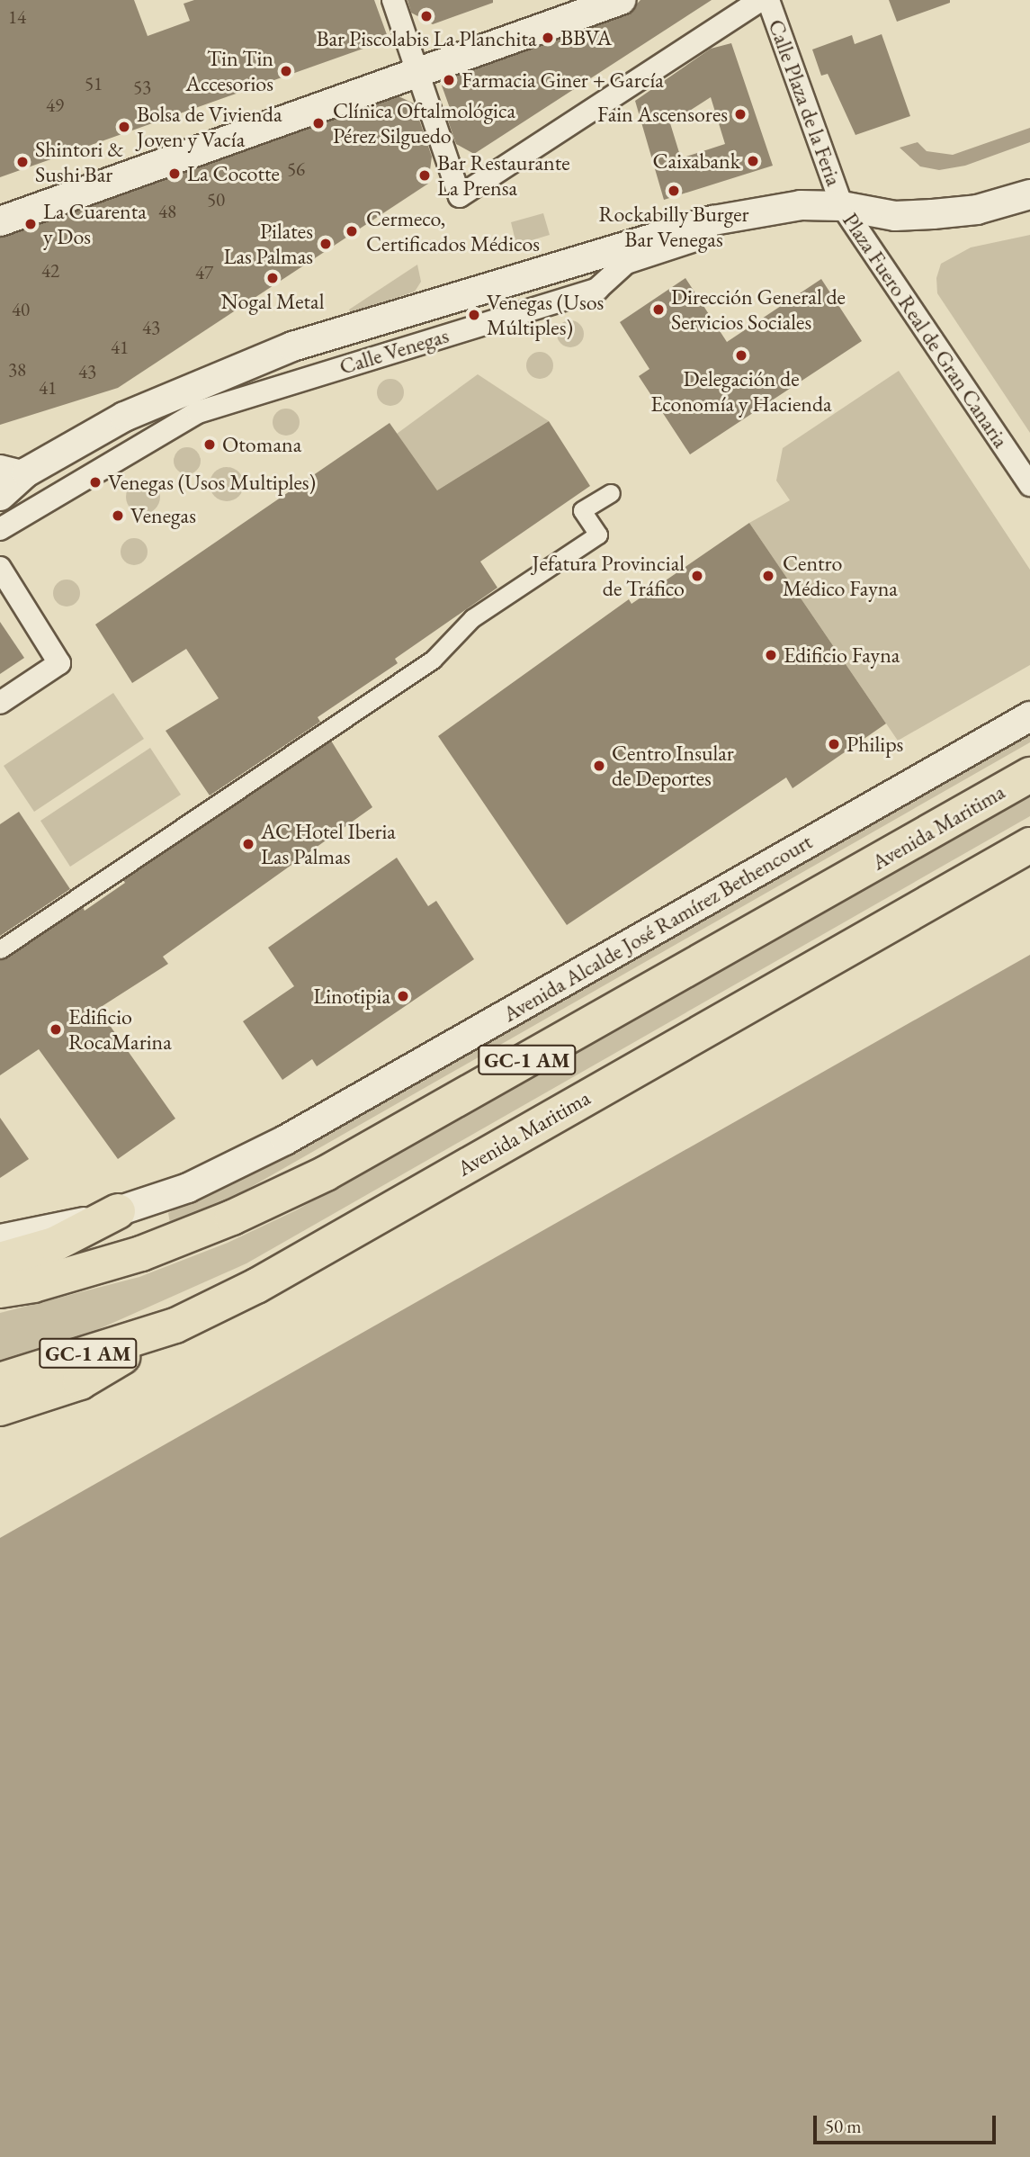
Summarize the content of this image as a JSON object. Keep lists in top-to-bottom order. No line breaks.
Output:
{"streets":{"highway":["Avenida Maritima","GC-1 AM"],"street":["Calle Plaza de la Feria","Plaza Fuero Real de Gran Canaria","Calle Venegas","Avenida Alcalde José Ramírez Bethencourt"]},"crossings":[["Calle Plaza de la Feria","Plaza Fuero Real de Gran Canaria"],["Calle Plaza de la Feria","Calle Venegas"],["Plaza Fuero Real de Gran Canaria","Calle Venegas"]],"places":["Bar Piscolabis La Planchita","BBVA","Tin Tin Accesorios","Farmacia Giner + García","Fain Ascensores","Clínica Oftalmológica Pérez Silguedo","Bolsa de Vivienda Joven y Vacía","Caixabank","Shintori & Sushi Bar","La Cocotte","Bar Restaurante La Prensa","Rockabilly Burger Bar Venegas","La Cuarenta y Dos","Cermeco, Certificados Médicos","Pilates Las Palmas","Nogal Metal","Dirección General de Servicios Sociales","Venegas (Usos Múltiples)","Delegación de Economía y Hacienda","Otomana","Venegas (Usos Multiples)","Venegas","Jefatura Provincial de Tráfico","Centro Médico Fayna","Edificio Fayna","Philips","Centro Insular de Deportes","AC Hotel Iberia Las Palmas","Linotipia","Edificio RocaMarina"],"house_numbers":["14","51","53","49","56","50","48","42","47","40","43","41","38","43","41"],"scale_bar":"50 m"}
